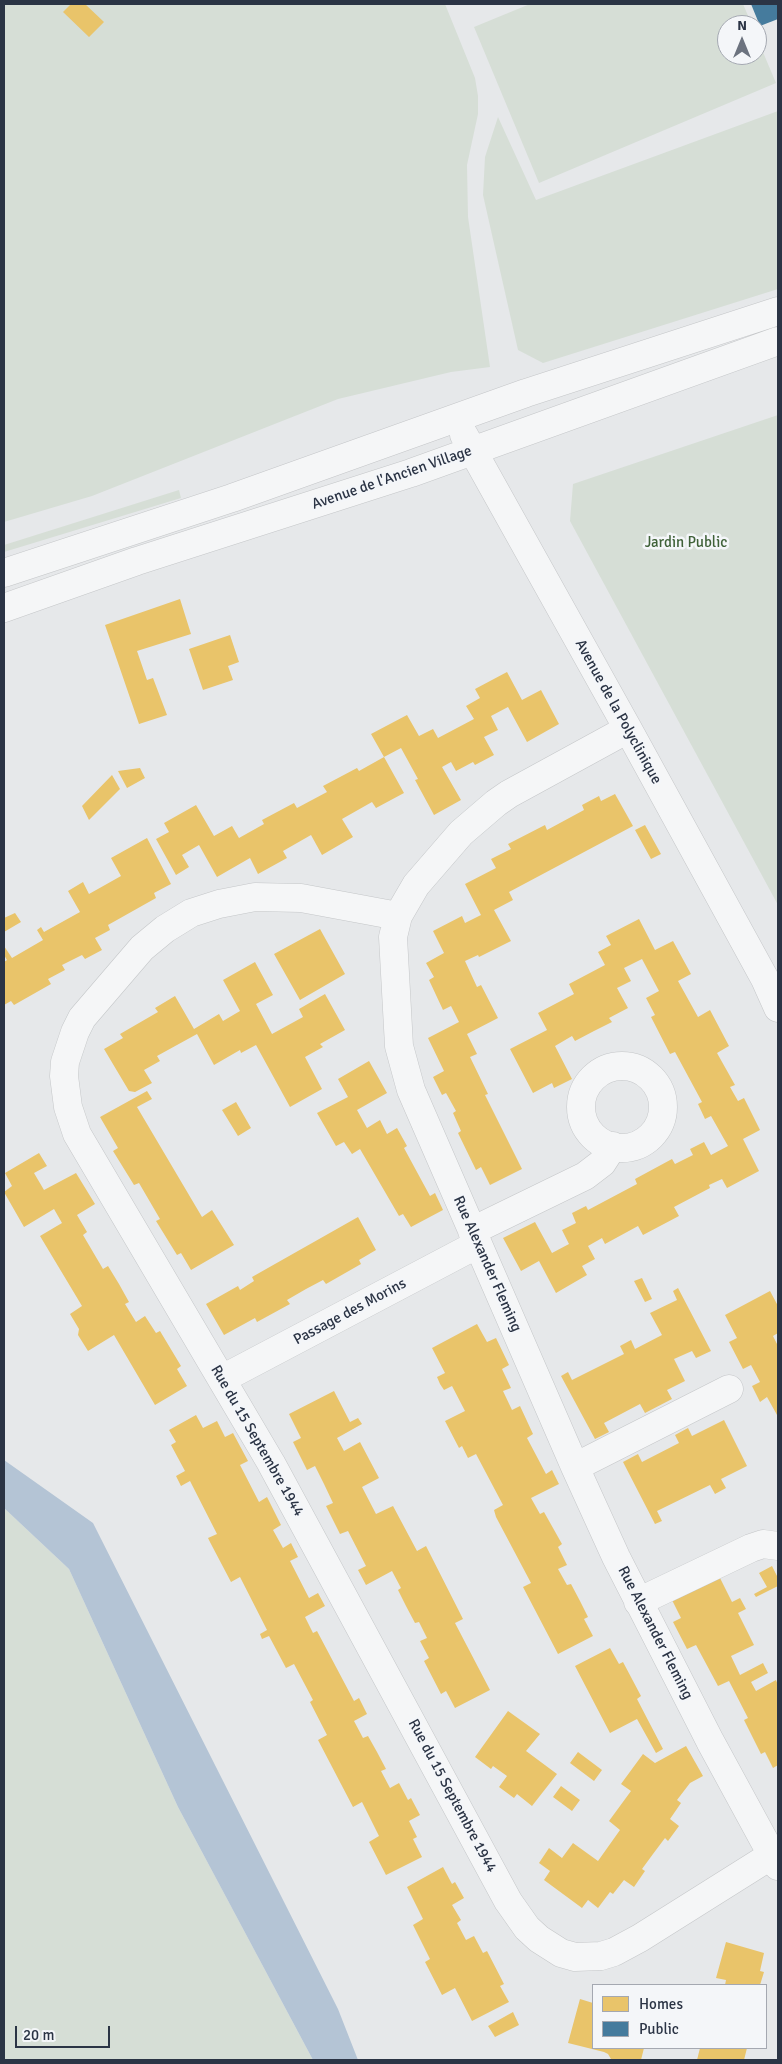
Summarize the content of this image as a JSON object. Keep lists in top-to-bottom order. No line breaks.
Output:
{"streets":{"street":["Avenue de l'Ancien Village","Avenue de la Polyclinique","Rue Alexander Fleming","Passage des Morins","Rue du 15 Septembre 1944"]},"crossings":[["Avenue de l'Ancien Village","Avenue de la Polyclinique"],["Avenue de la Polyclinique","Rue Alexander Fleming"],["Rue Alexander Fleming","Passage des Morins"],["Rue Alexander Fleming","Rue du 15 Septembre 1944"],["Passage des Morins","Rue du 15 Septembre 1944"]],"parks":["Jardin Public"],"legend":["Homes","Public"],"scale_bar":"20 m","north":"top"}
